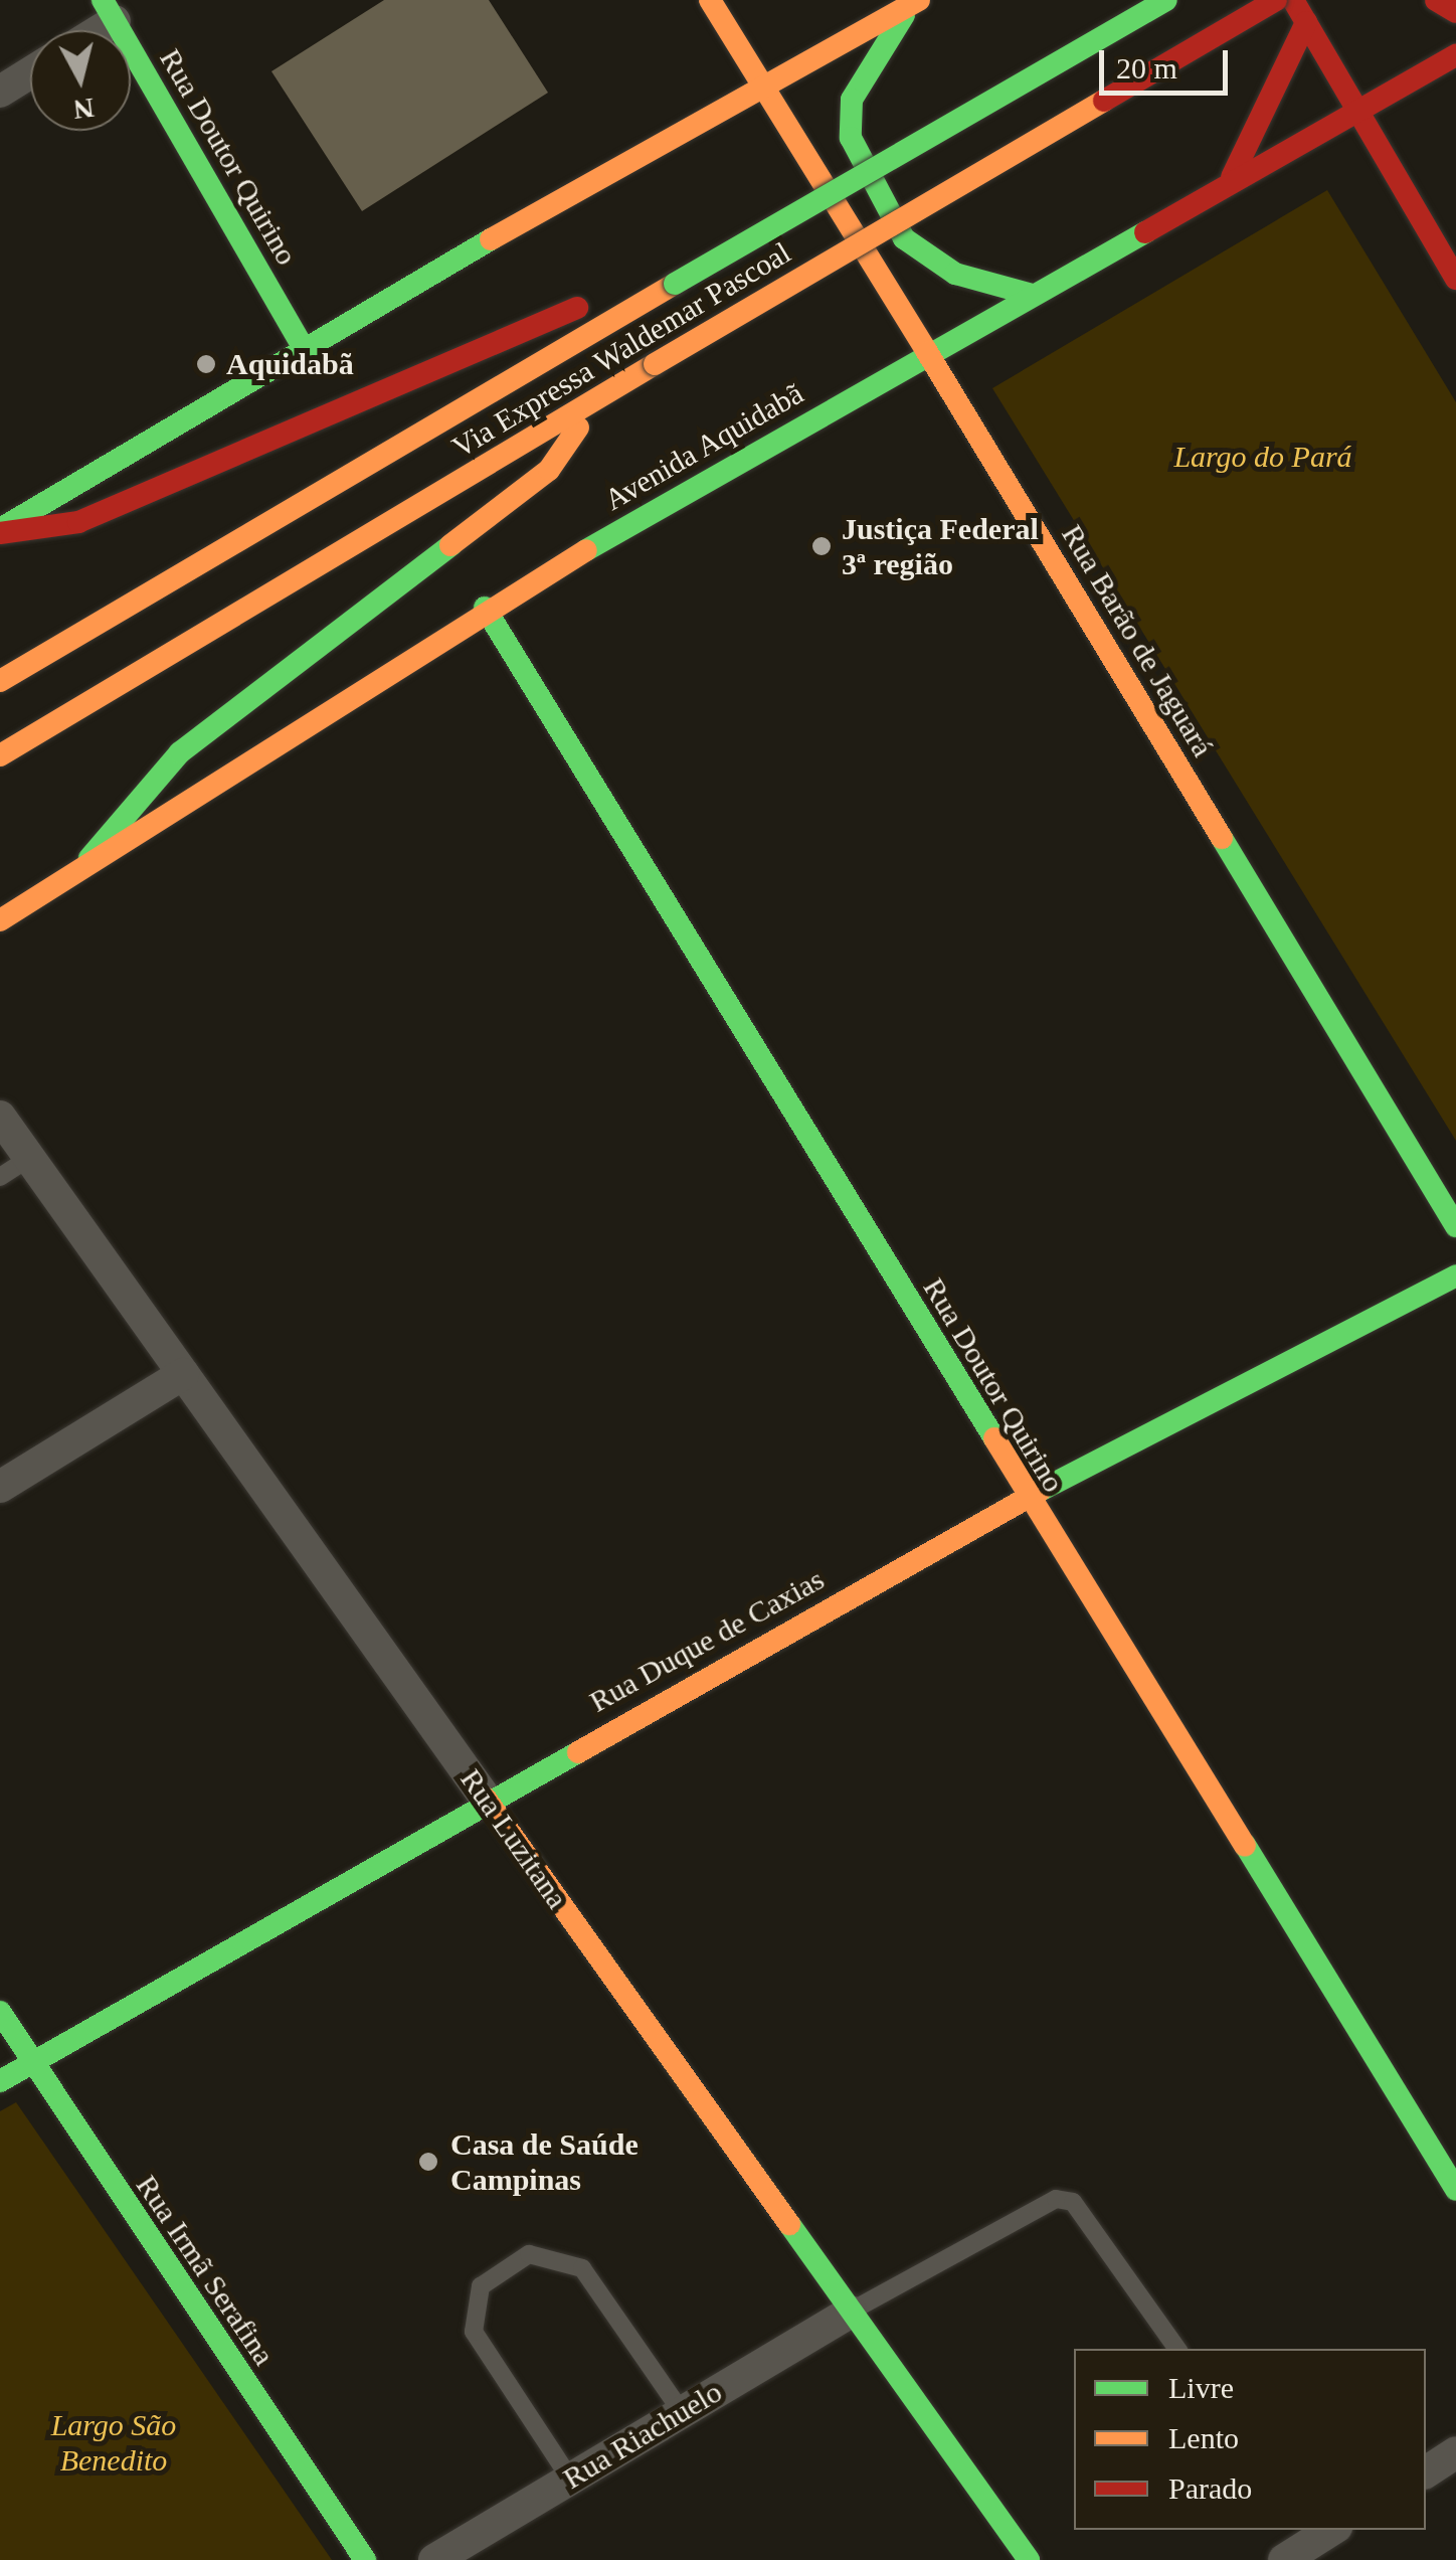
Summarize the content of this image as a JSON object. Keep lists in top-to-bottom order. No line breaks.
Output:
{"streets":{"main road":["Rua Doutor Quirino","Via Expressa Waldemar Pascoal","Avenida Aquidabã","Rua Barão de Jaguará","Rua Duque de Caxias","Rua Luzitana","Rua Irmã Serafina"],"street":["Rua Riachuelo"]},"crossings":[["Rua Doutor Quirino","Avenida Aquidabã"],["Rua Doutor Quirino","Rua Duque de Caxias"],["Avenida Aquidabã","Rua Barão de Jaguará"],["Rua Duque de Caxias","Rua Luzitana"],["Rua Duque de Caxias","Rua Irmã Serafina"],["Rua Luzitana","Rua Riachuelo"]],"parks":["Largo do Pará","Largo São Benedito"],"places":["Aquidabã","Justiça Federal 3ª região","Casa de Saúde Campinas"],"legend":["Livre","Lento","Parado"],"scale_bar":"20 m","north":"bottom"}
